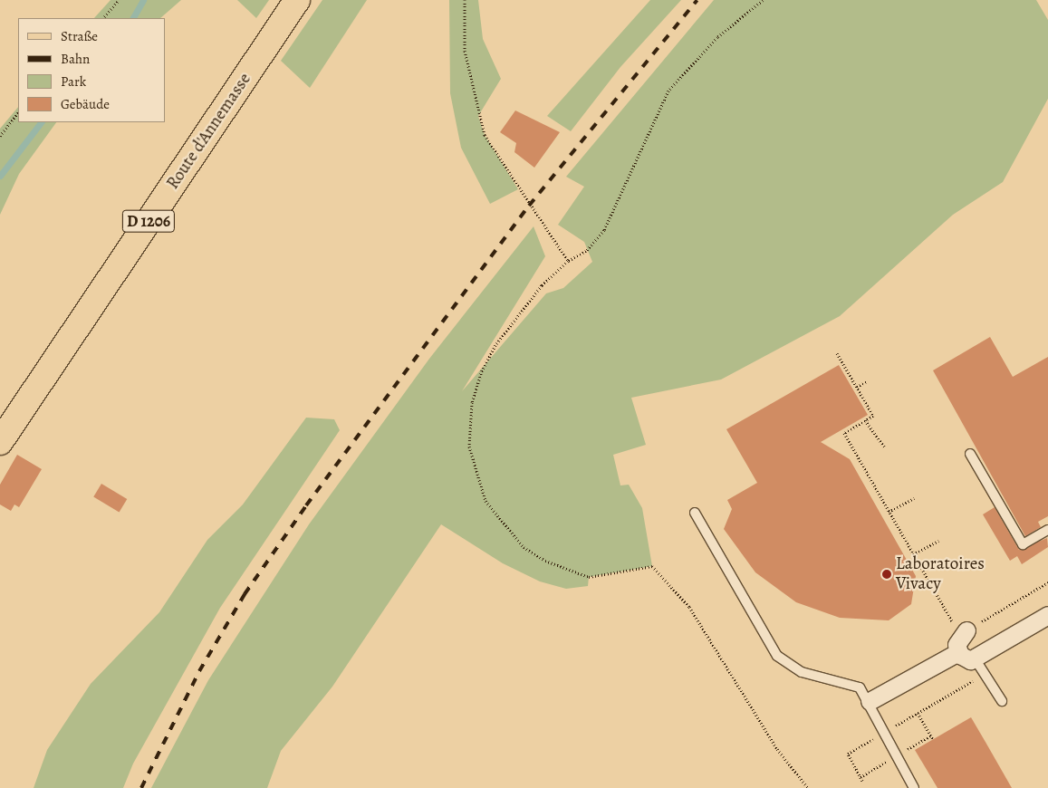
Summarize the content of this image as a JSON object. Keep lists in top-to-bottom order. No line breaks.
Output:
{"streets":{"main road":["Route d'Annemasse","D 1206"]},"places":["Laboratoires Vivacy"],"legend":["Straße","Bahn","Park","Gebäude"]}
